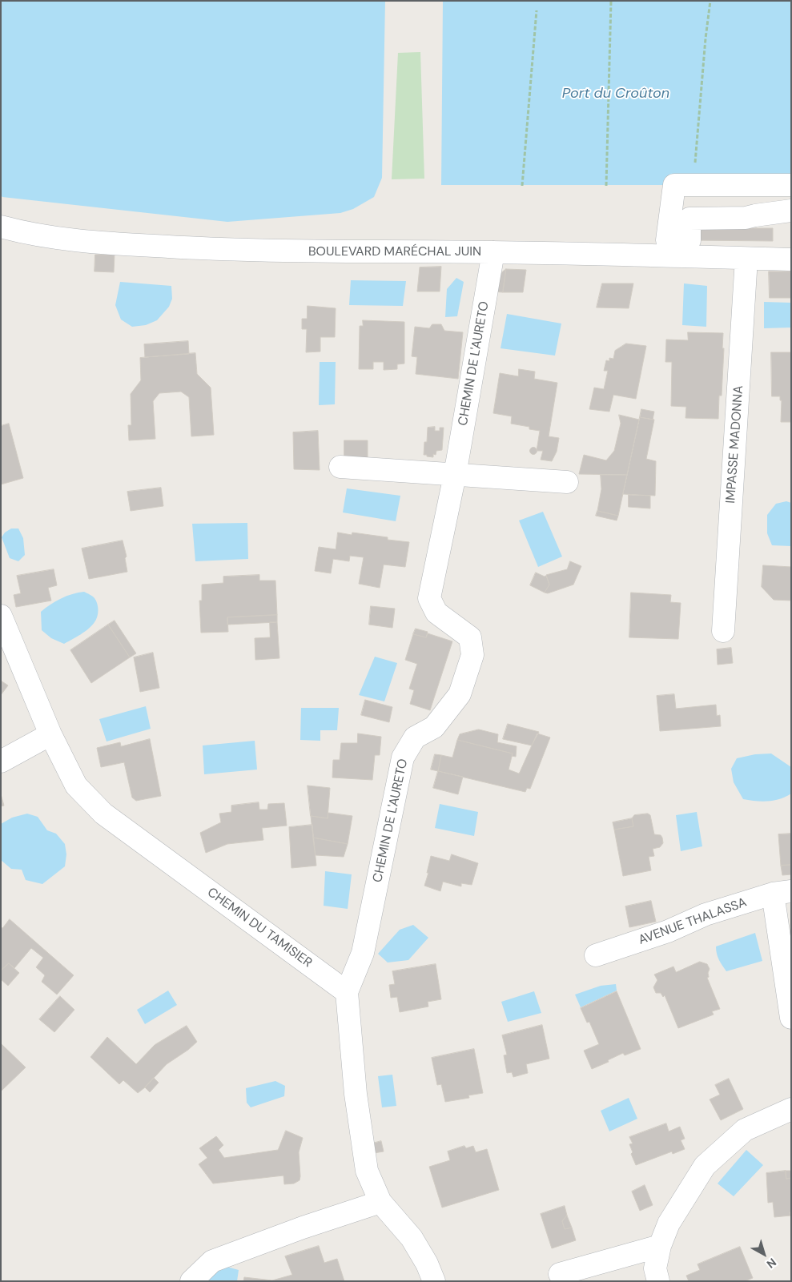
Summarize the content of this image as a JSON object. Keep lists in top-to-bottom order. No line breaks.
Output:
{"streets":{"street":["BOULEVARD MARÉCHAL JUIN","CHEMIN DE L'AURETO","IMPASSE MADONNA","AVENUE THALASSA","CHEMIN DU TAMISIER"]},"crossings":[["BOULEVARD MARÉCHAL JUIN","CHEMIN DE L'AURETO"],["BOULEVARD MARÉCHAL JUIN","IMPASSE MADONNA"],["CHEMIN DE L'AURETO","CHEMIN DU TAMISIER"]],"water":["Port du Croûton"],"north":"bottom right"}
